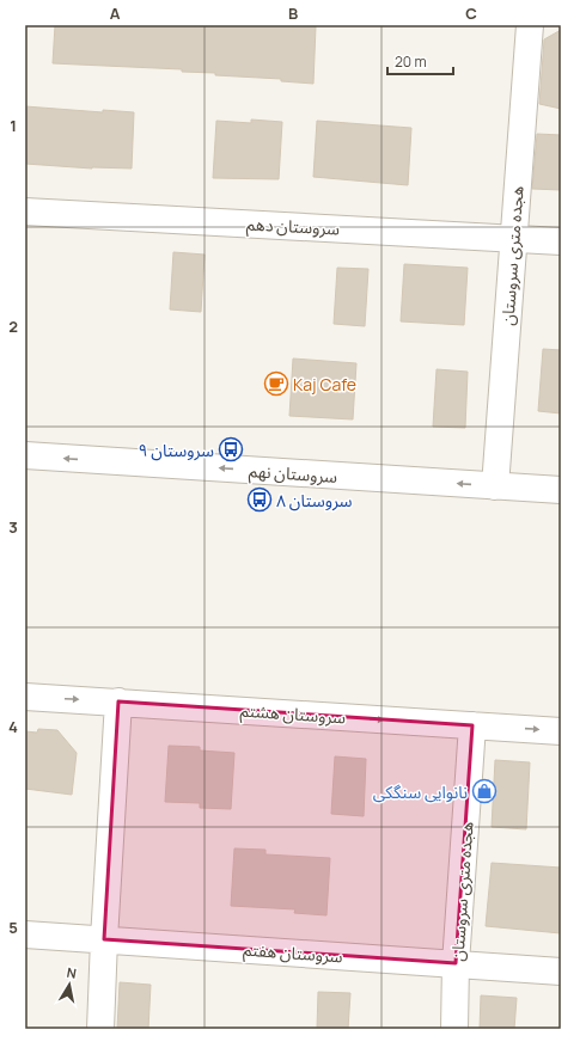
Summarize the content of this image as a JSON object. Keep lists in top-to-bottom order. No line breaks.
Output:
{"streets":{"street":["سروستان دهم","هجده متری سروستان","سروستان نهم","سروستان هشتم","سروستان هفتم"]},"crossings":[["سروستان دهم","هجده متری سروستان"],["هجده متری سروستان","سروستان نهم"],["هجده متری سروستان","سروستان هشتم"],["هجده متری سروستان","سروستان هفتم"]],"one_way":["سروستان نهم","سروستان هشتم"],"places":{"cafe":["Kaj Cafe"],"bus stop":["سروستان ٩","سروستان ٨"],"shop":["نانوایی سنگکی"]},"scale_bar":"20 m","north":"top","grid":{"columns":["A","B","C"],"rows":["1","2","3","4","5"]}}
